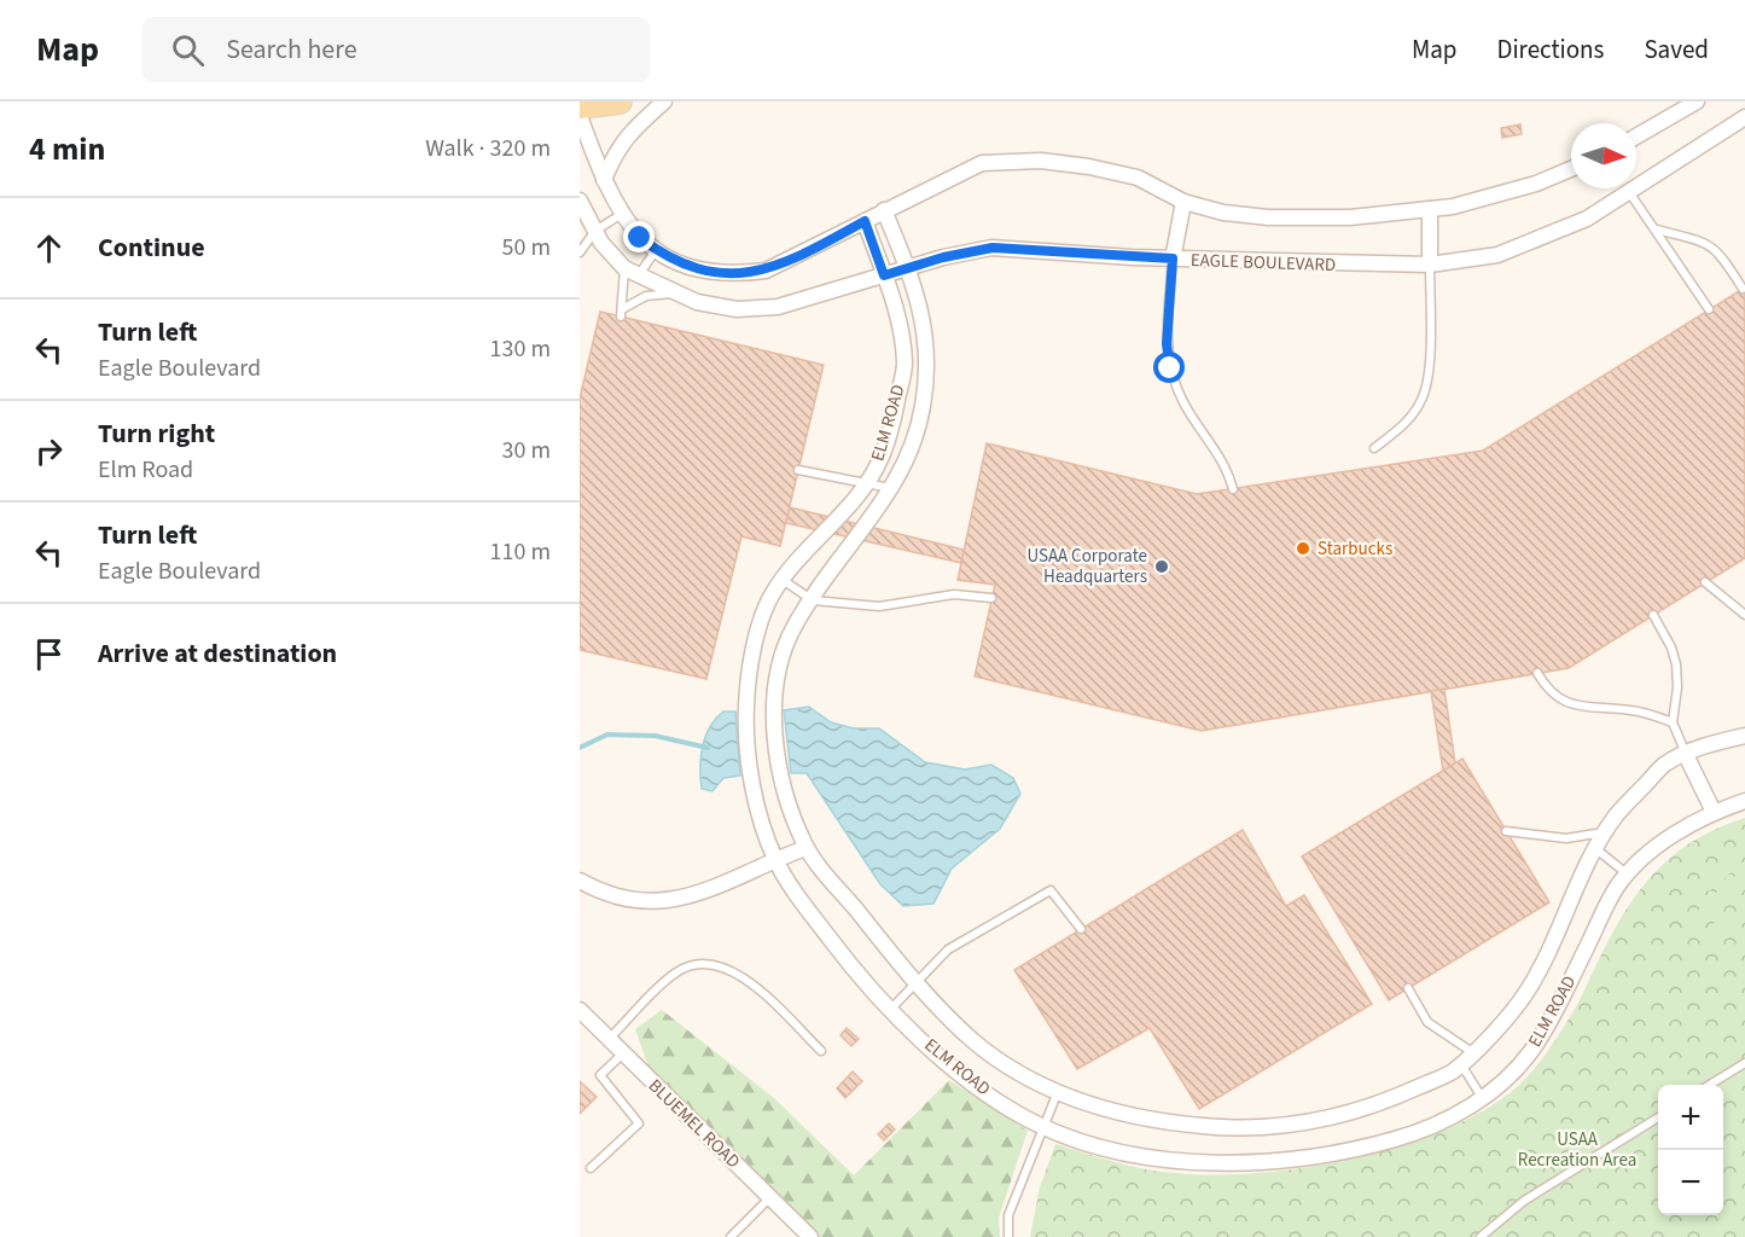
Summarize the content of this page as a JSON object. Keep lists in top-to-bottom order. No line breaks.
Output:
{"streets":{"street":["EAGLE BOULEVARD","ELM ROAD","BLUEMEL ROAD"]},"crossings":[["EAGLE BOULEVARD","ELM ROAD"]],"parks":["USAA Recreation Area"],"places":["Starbucks","USAA Corporate Headquarters"],"north":"right","page":{"header":"Map","search":"Search here","nav":["Map","Directions","Saved"],"heading":["4 min","Walk · 320 m"],"list":[["Continue","50 m"],["Turn left","Eagle Boulevard","130 m"],["Turn right","Elm Road","30 m"],["Turn left","Eagle Boulevard","110 m"],"Arrive at destination"],"map_buttons":["+","−"]}}
